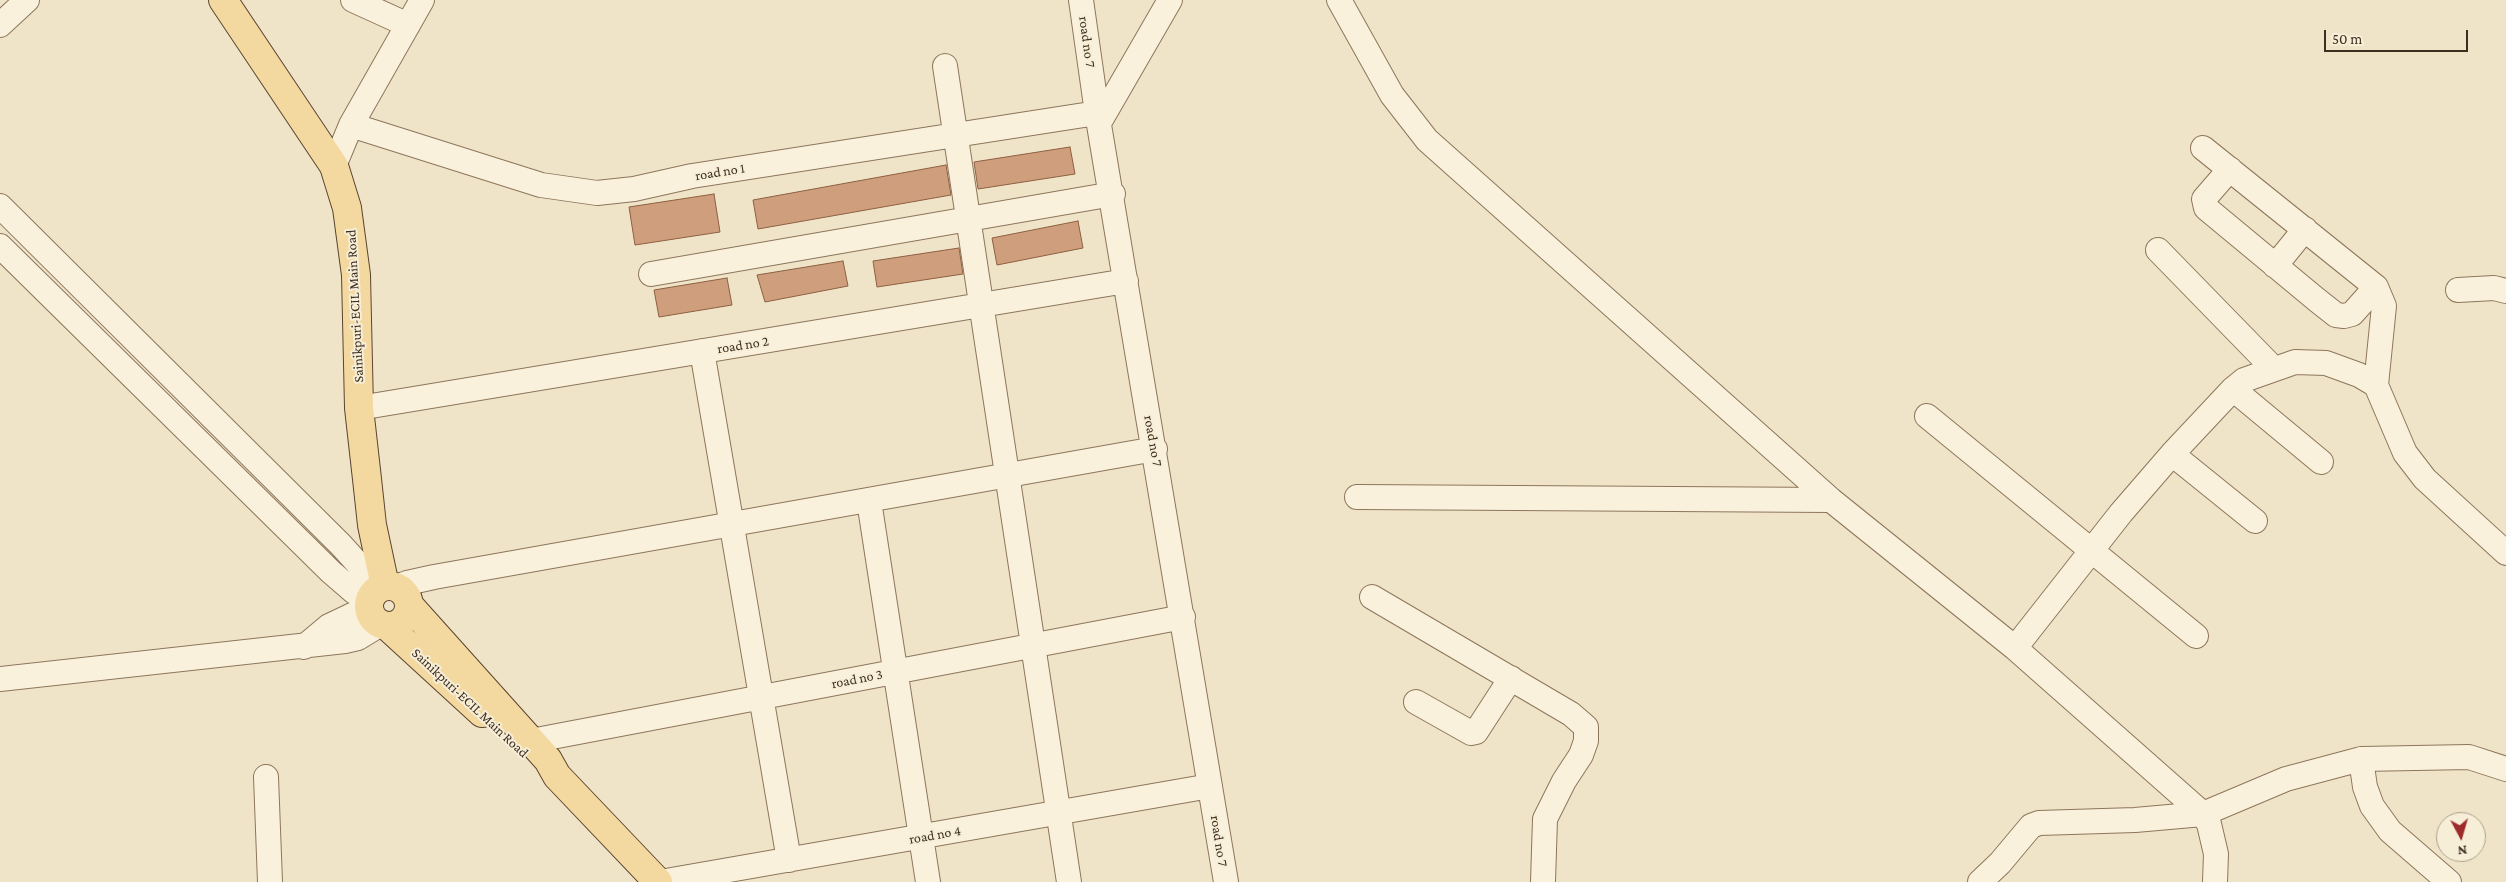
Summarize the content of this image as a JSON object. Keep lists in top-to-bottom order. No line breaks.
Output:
{"streets":{"main road":["Sainikpuri-ECIL Main Road"],"street":["road no 7","road no 1","road no 2","road no 3","road no 4"]},"crossings":[["road no 7","road no 1"],["road no 7","road no 2"],["road no 7","road no 3"],["road no 7","road no 4"],["Sainikpuri-ECIL Main Road","road no 2"],["Sainikpuri-ECIL Main Road","road no 3"],["Sainikpuri-ECIL Main Road","road no 4"]],"scale_bar":"50 m","north":"bottom"}
